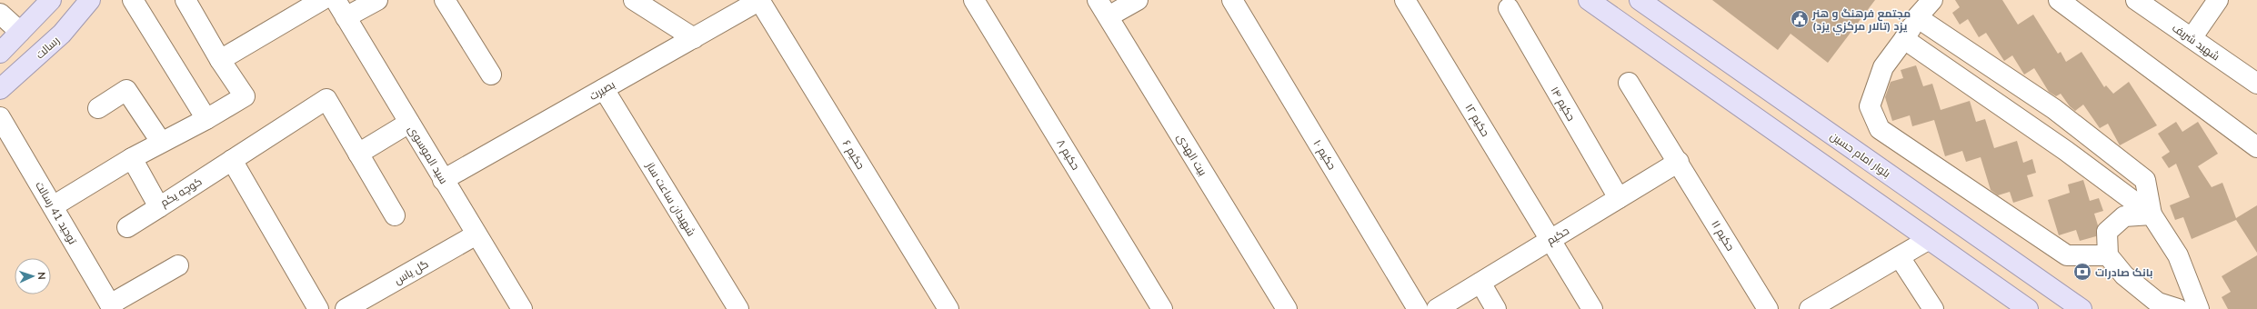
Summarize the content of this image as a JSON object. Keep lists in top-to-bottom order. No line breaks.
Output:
{"streets":{"main road":["رسالت","بلوار امام حسین"],"street":["شهید شریف","بصیرت","حکیم ۱۴","حکیم ۱۲","سید الموسوی","حکیم ۶","حکیم ۸","بیت الهدی","حکیم ۱۰","کوچه یکم","شهیدان ساعت ساز","توحید 41 رسالت","حکیم","حکیم ۱۱","گل یاس"]},"crossings":[["بصیرت","سید الموسوی"],["بصیرت","حکیم ۶"],["بصیرت","شهیدان ساعت ساز"],["حکیم ۱۴","حکیم"],["حکیم ۱۲","حکیم"],["سید الموسوی","گل یاس"],["حکیم","حکیم ۱۱"]],"places":{"public building":["مجتمع فرهنگ و هنر یزد (تالار مركزي یزد)"],"bank":["بانک صادرات"]},"north":"right"}
